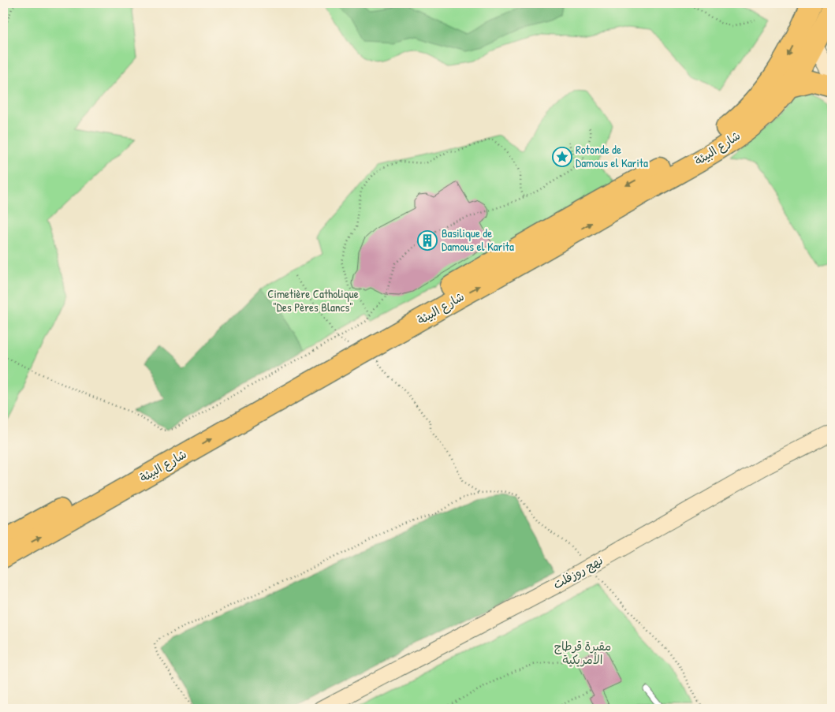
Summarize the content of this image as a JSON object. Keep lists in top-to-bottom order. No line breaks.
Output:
{"streets":{"highway":["شارع البيئة"],"street":["نهج روزفلت"]},"parks":["Cimetière Catholique \"Des Pères Blancs\"","مقبرة قرطاج الأمريكية"],"places":{"place":["Rotonde de Damous el Karita"],"building":["Basilique de Damous el Karita"]}}
